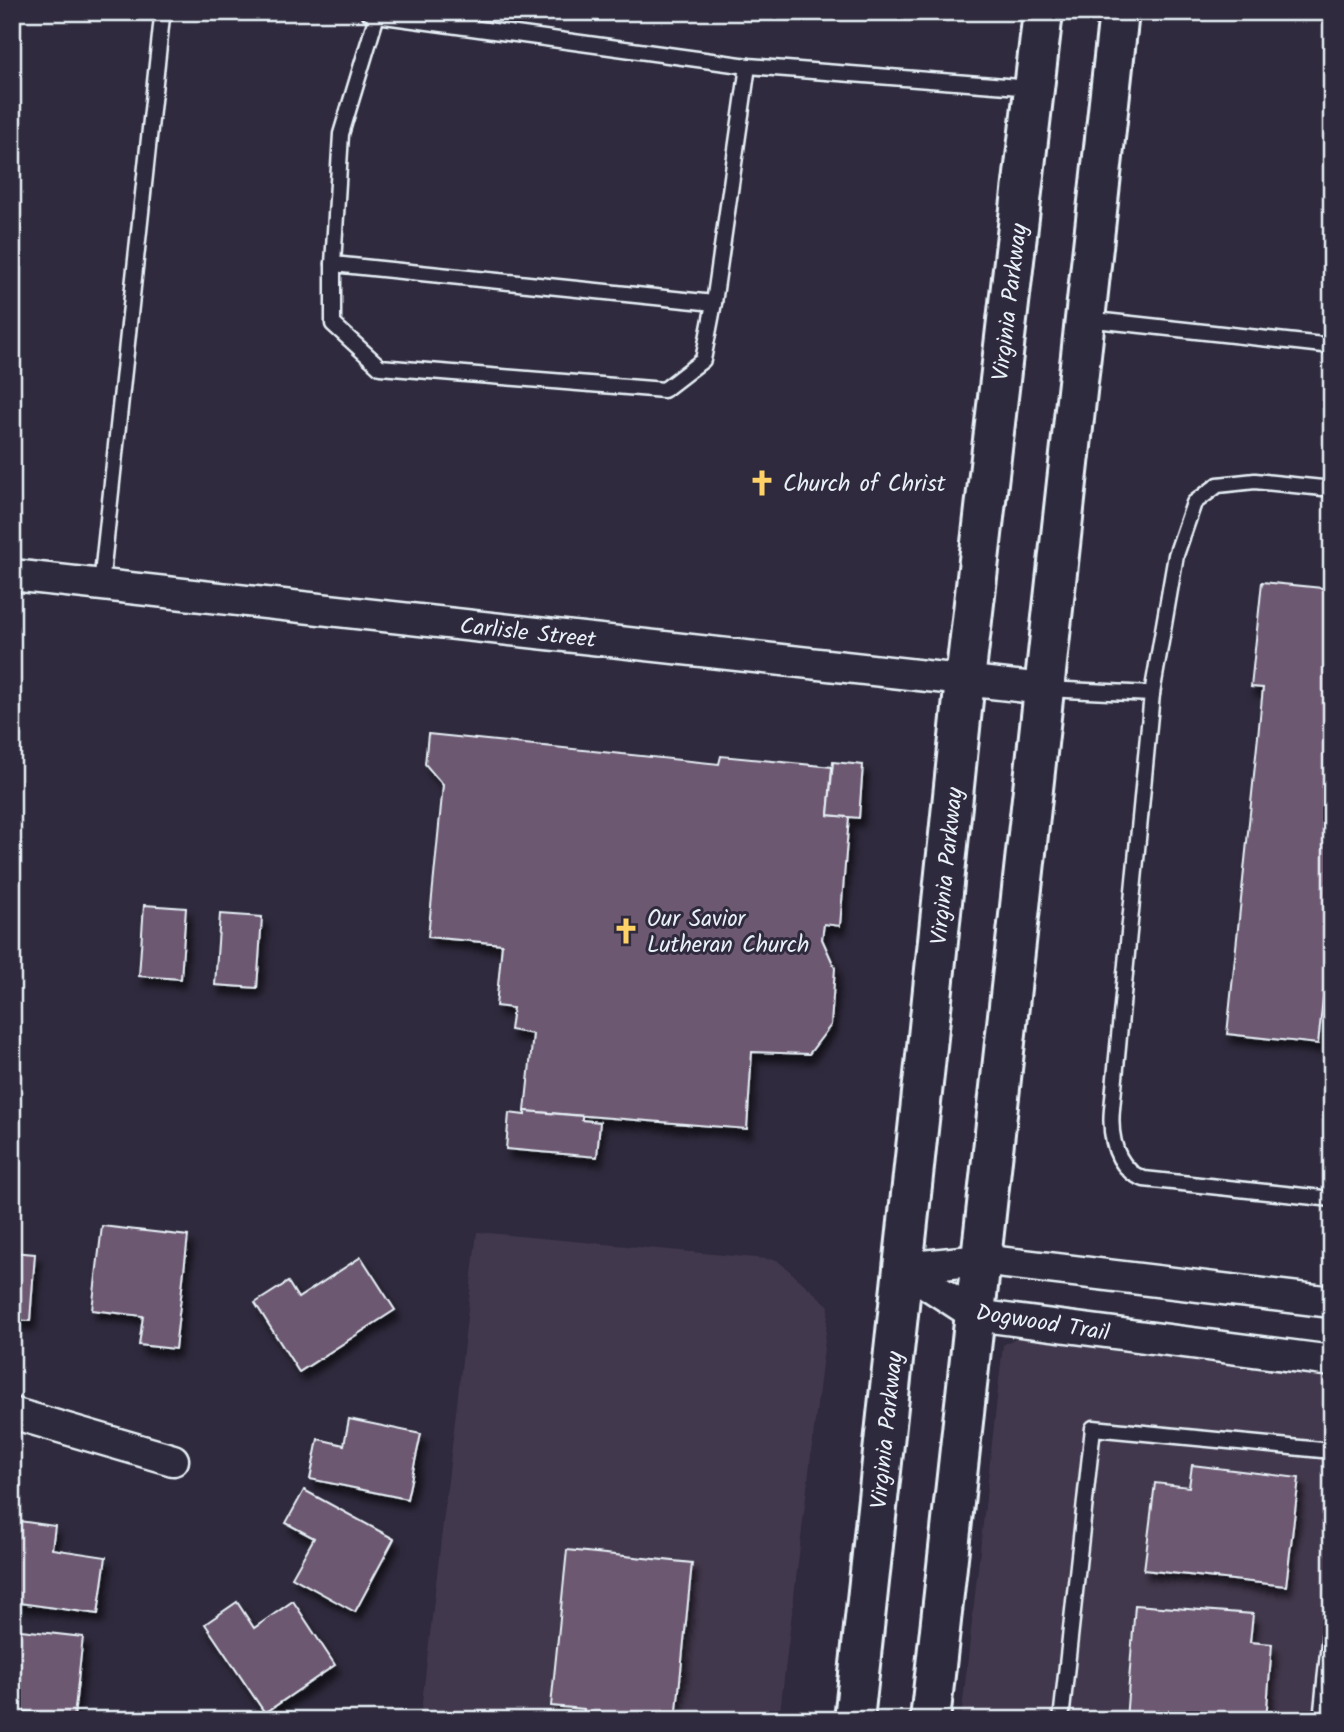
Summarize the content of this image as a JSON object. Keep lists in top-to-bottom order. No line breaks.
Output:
{"streets":{"main road":["Virginia Parkway"],"street":["Carlisle Street","Dogwood Trail"]},"crossings":[["Virginia Parkway","Carlisle Street"],["Virginia Parkway","Dogwood Trail"]],"places":{"church":["Church of Christ","Our Savior Lutheran Church"]}}
